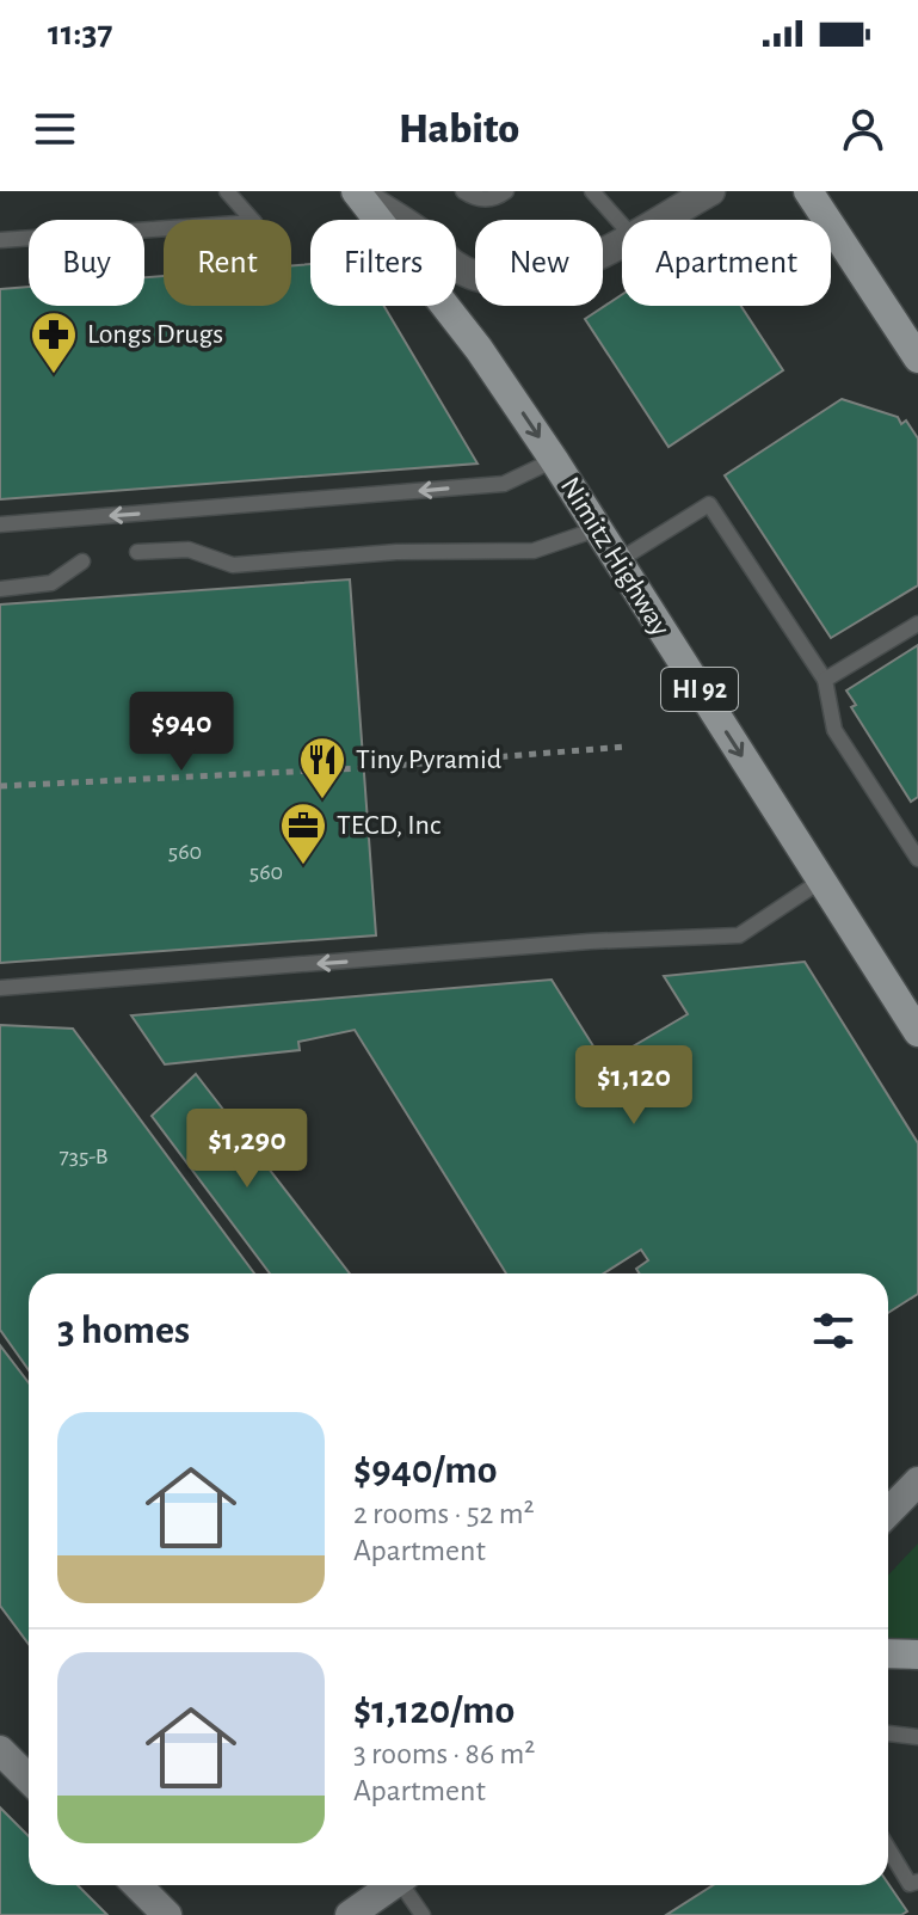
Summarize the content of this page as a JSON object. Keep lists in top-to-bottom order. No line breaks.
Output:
{"streets":{"main road":["Nimitz Highway","HI 92"]},"one_way":["Nimitz Highway"],"places":{"pharmacy":["Longs Drugs"],"restaurant":["Tiny Pyramid"],"office":["TECD, Inc"]},"house_numbers":["560","560","735-B"],"page":{"status":"11:37","header":"Habito","chip":["Buy","Rent","Filters","New","Apartment"],"price":["$940","$1,120","$1,290"],"heading":"3 homes","list":[{"name":"$940/mo","note":"2 rooms · 52 m² · Apartment"},{"name":"$1,120/mo","note":"3 rooms · 86 m² · Apartment"}]}}
